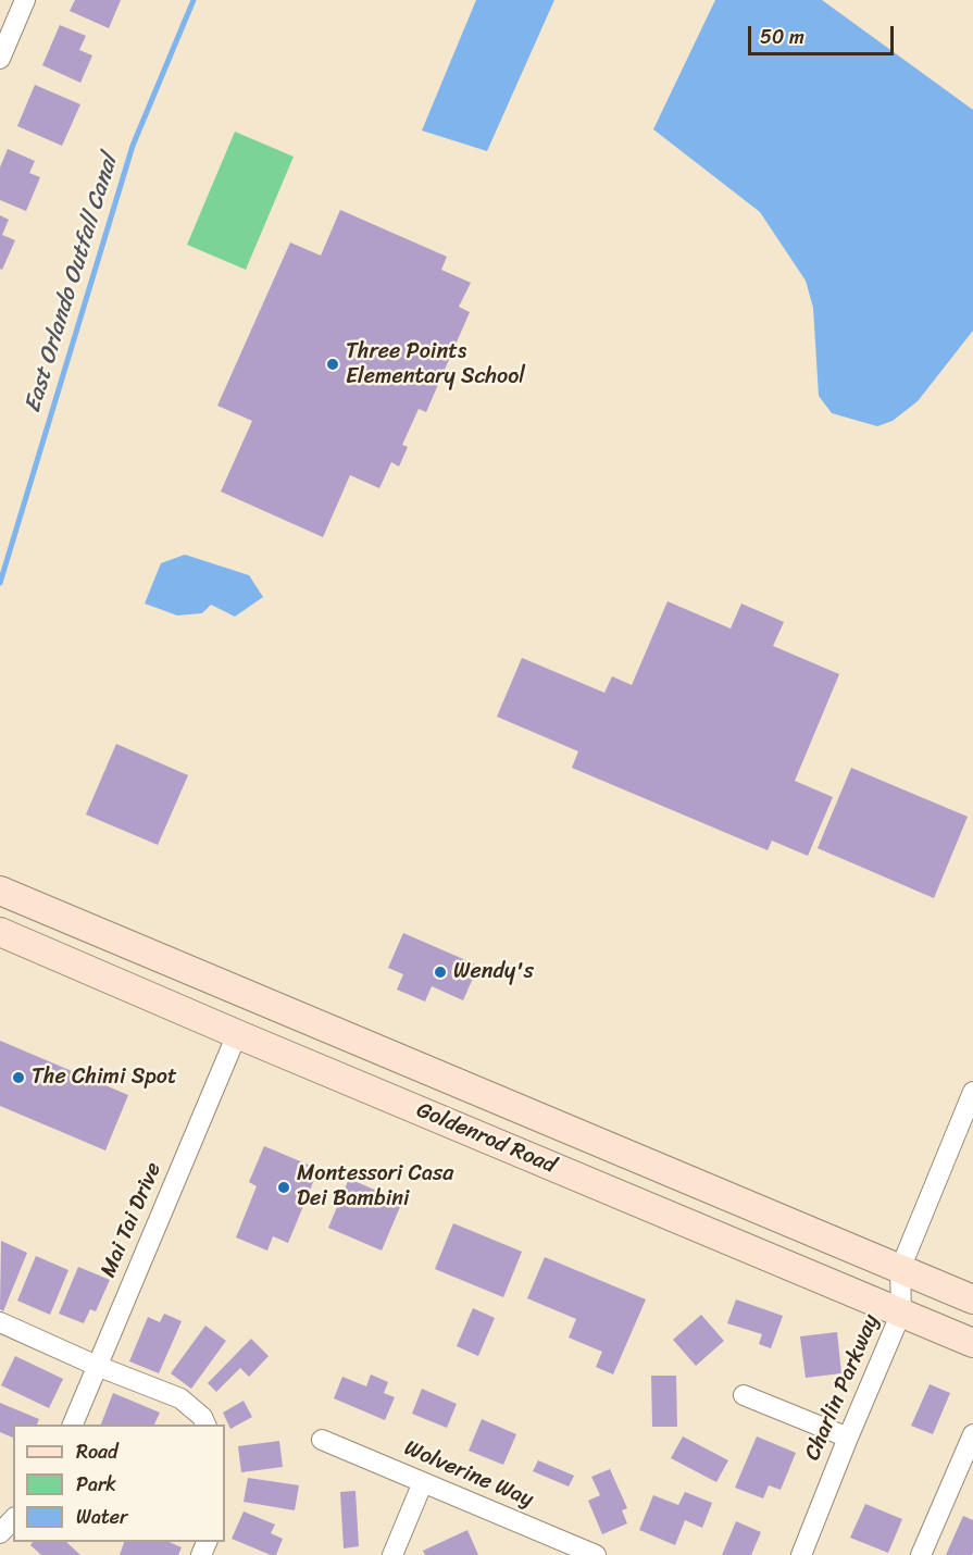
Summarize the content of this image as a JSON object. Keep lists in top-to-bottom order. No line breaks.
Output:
{"streets":{"main road":["Goldenrod Road"],"street":["Mai Tai Drive","Charlin Parkway","Wolverine Way"]},"crossings":[["Goldenrod Road","Mai Tai Drive"],["Goldenrod Road","Charlin Parkway"]],"water":["East Orlando Outfall Canal"],"places":["Three Points Elementary School","Wendy's","The Chimi Spot","Montessori Casa Dei Bambini"],"legend":["Road","Park","Water"],"scale_bar":"50 m"}
